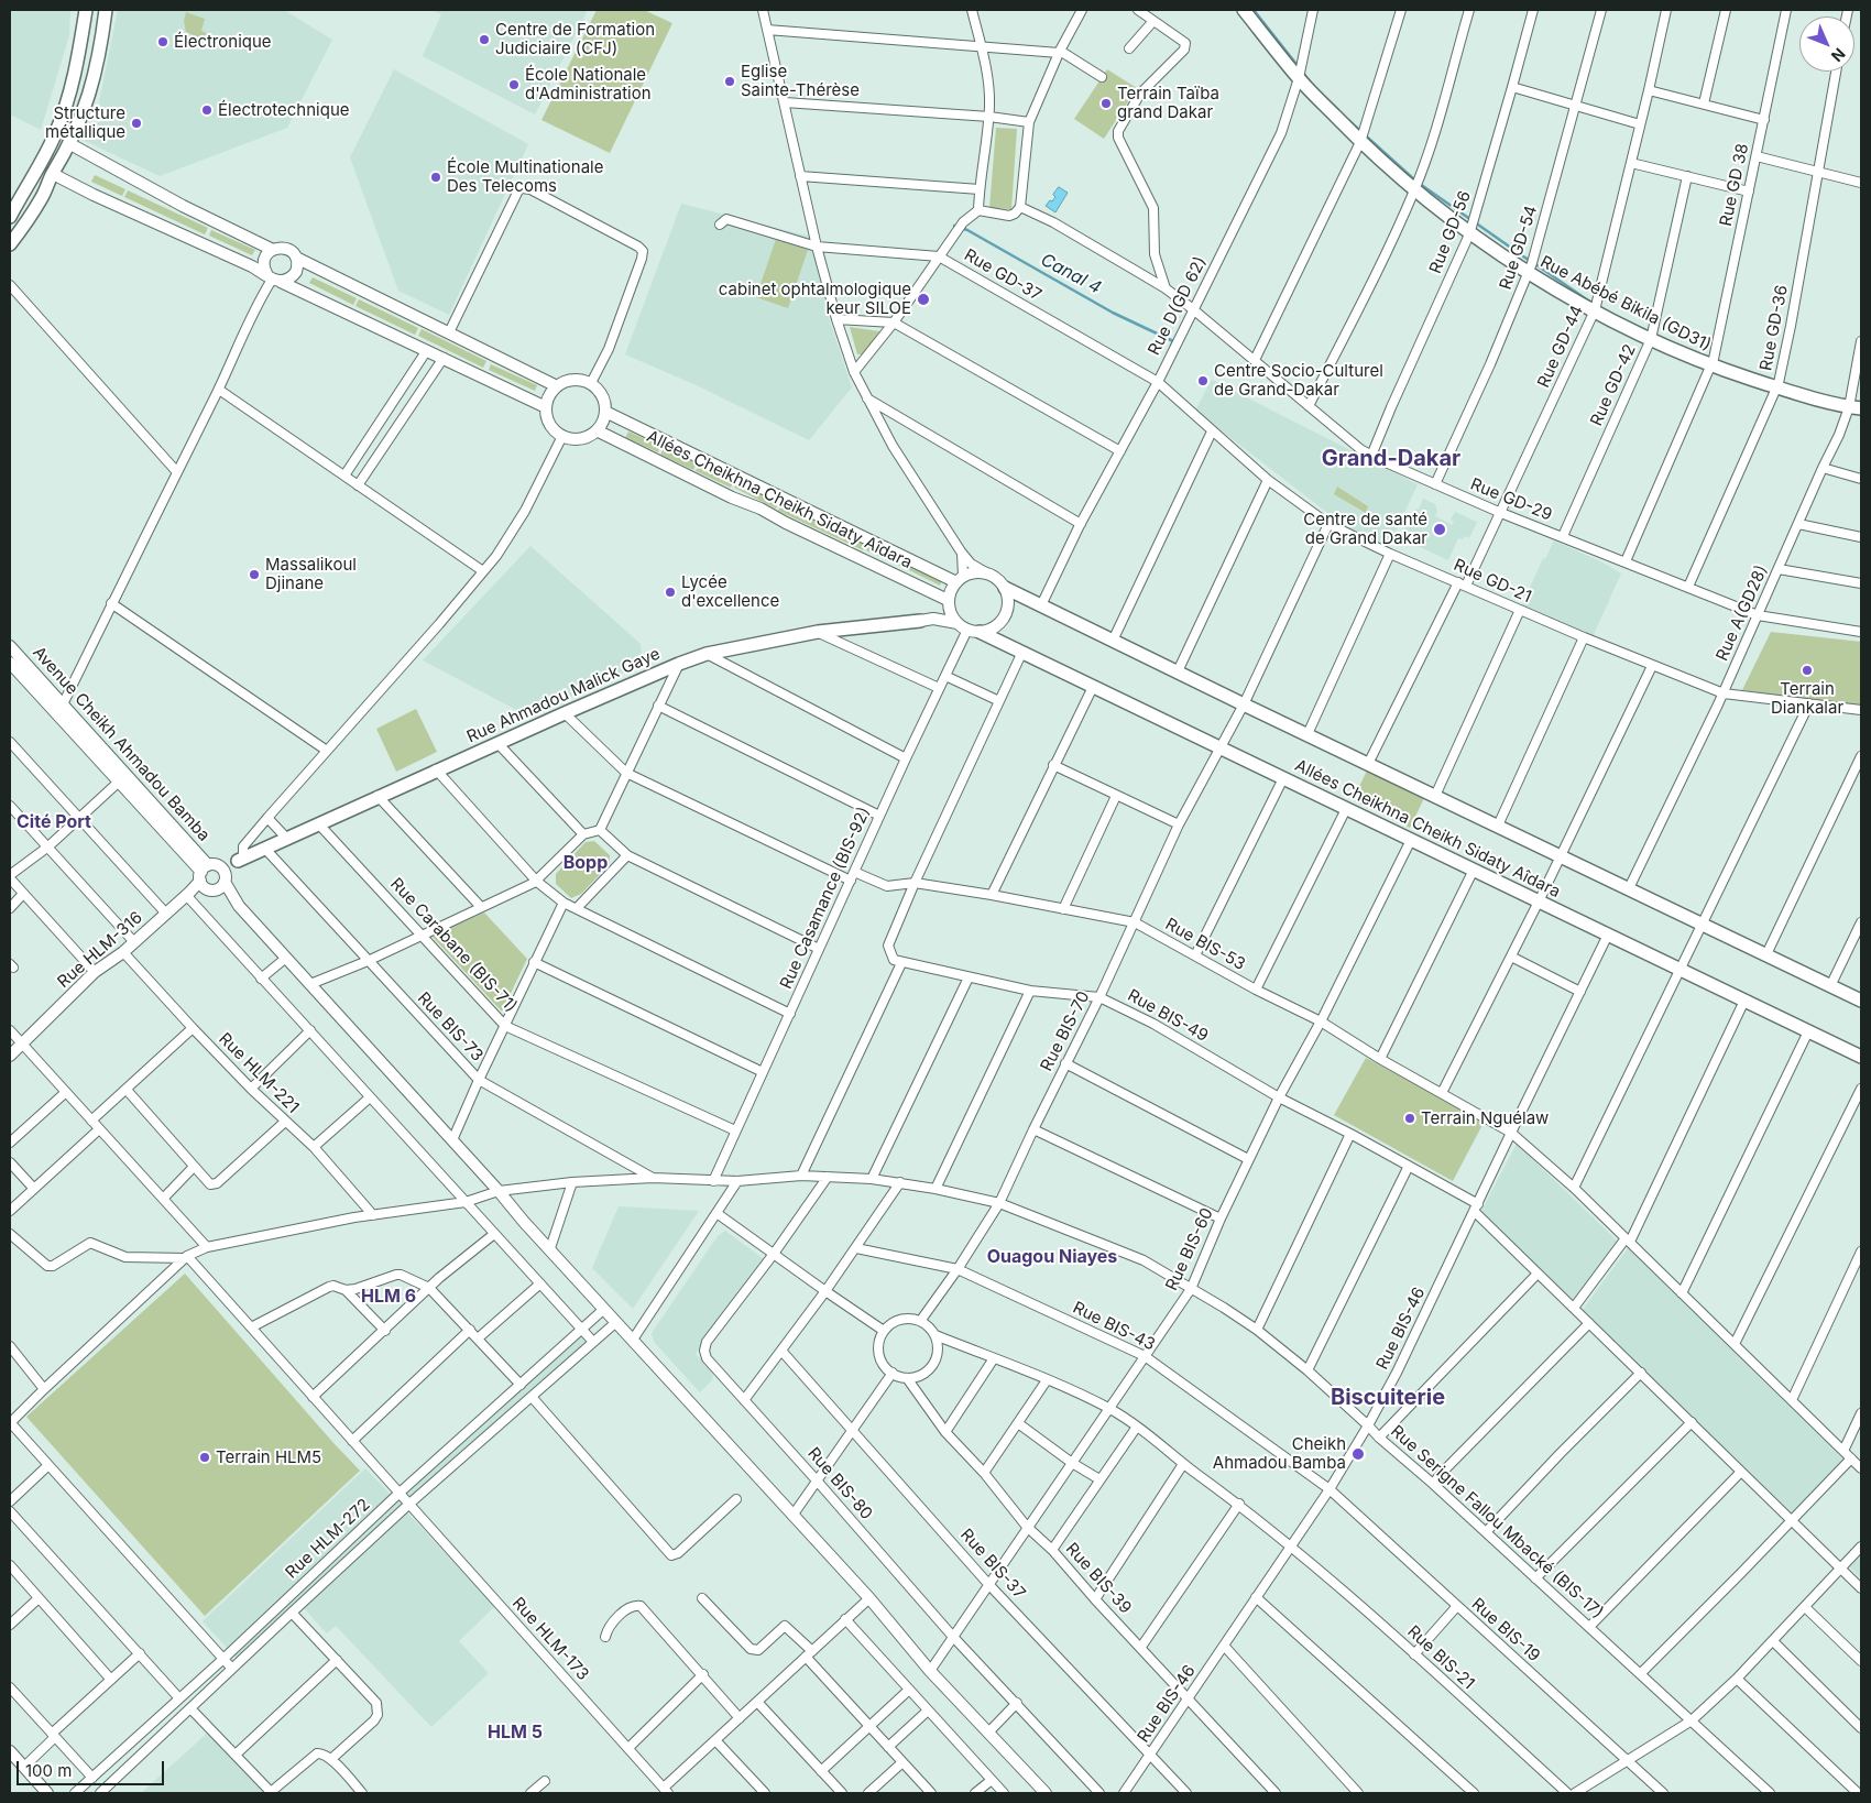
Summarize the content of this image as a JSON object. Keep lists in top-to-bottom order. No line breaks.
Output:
{"streets":{"main road":["Rue Abébé Bikila (GD31)","Allées Cheikhna Cheikh Sidaty Aîdara","Rue Ahmadou Malick Gaye"],"street":["Rue GD 38","Rue GD-56","Rue GD-54","Rue GD-37","Rue D(GD 62)","Rue GD-36","Rue GD-44","Rue GD-42","Rue GD-29","Rue GD-21","Rue A(GD28)","Avenue Cheikh Ahmadou Bamba","Rue Casamance (BIS-92)","Rue BIS-53","Rue Carabane (BIS-71)","Rue HLM-316","Rue BIS-49","Rue BIS-73","Rue BIS-70","Rue HLM-221","Rue BIS-60","Rue BIS-43","Rue BIS-46","Rue BIS-80","Rue Serigne Fallou Mbacké (BIS-17)","Rue HLM-272","Rue BIS-37","Rue BIS-39","Rue BIS-19","Rue HLM-173","Rue BIS-21"]},"crossings":[["Rue GD 38","Rue Abébé Bikila (GD31)"],["Rue GD 38","Rue GD-29"],["Rue GD-56","Rue Abébé Bikila (GD31)"],["Rue GD-56","Rue GD-29"],["Rue GD-54","Rue Abébé Bikila (GD31)"],["Rue GD-54","Rue GD-29"],["Rue GD-37","Rue D(GD 62)"],["Rue GD-37","Rue GD-21"],["Rue Abébé Bikila (GD31)","Rue D(GD 62)"],["Rue Abébé Bikila (GD31)","Rue GD-36"],["Rue Abébé Bikila (GD31)","Rue GD-44"],["Rue Abébé Bikila (GD31)","Rue GD-42"],["Rue Abébé Bikila (GD31)","Rue A(GD28)"],["Rue D(GD 62)","Allées Cheikhna Cheikh Sidaty Aîdara"],["Rue D(GD 62)","Rue GD-29"],["Rue D(GD 62)","Rue GD-21"],["Rue GD-36","Rue GD-29"],["Rue GD-44","Allées Cheikhna Cheikh Sidaty Aîdara"],["Rue GD-44","Rue GD-29"],["Rue GD-44","Rue GD-21"],["Rue GD-42","Rue GD-29"],["Allées Cheikhna Cheikh Sidaty Aîdara","Rue A(GD28)"],["Allées Cheikhna Cheikh Sidaty Aîdara","Rue Casamance (BIS-92)"],["Allées Cheikhna Cheikh Sidaty Aîdara","Rue BIS-70"],["Allées Cheikhna Cheikh Sidaty Aîdara","Rue BIS-60"],["Allées Cheikhna Cheikh Sidaty Aîdara","Rue BIS-46"],["Rue GD-29","Rue A(GD28)"],["Rue GD-21","Rue A(GD28)"],["Rue GD-21","Rue BIS-70"],["Rue Ahmadou Malick Gaye","Avenue Cheikh Ahmadou Bamba"],["Rue Ahmadou Malick Gaye","Rue Carabane (BIS-71)"],["Rue Ahmadou Malick Gaye","Rue HLM-316"],["Rue Ahmadou Malick Gaye","Rue BIS-73"],["Avenue Cheikh Ahmadou Bamba","Rue HLM-316"],["Rue Casamance (BIS-92)","Rue BIS-53"],["Rue Casamance (BIS-92)","Rue Carabane (BIS-71)"],["Rue Casamance (BIS-92)","Rue Serigne Fallou Mbacké (BIS-17)"],["Rue BIS-53","Rue BIS-70"],["Rue BIS-53","Rue BIS-60"],["Rue BIS-53","Rue BIS-46"],["Rue HLM-316","Rue HLM-221"],["Rue BIS-49","Rue BIS-70"],["Rue BIS-49","Rue BIS-60"],["Rue BIS-49","Rue BIS-46"],["Rue BIS-73","Rue Serigne Fallou Mbacké (BIS-17)"],["Rue BIS-70","Rue BIS-43"],["Rue BIS-70","Rue Serigne Fallou Mbacké (BIS-17)"],["Rue BIS-70","Rue BIS-39"],["Rue BIS-70","Rue BIS-21"],["Rue HLM-221","Rue Serigne Fallou Mbacké (BIS-17)"],["Rue BIS-60","Rue BIS-43"],["Rue BIS-60","Rue BIS-80"],["Rue BIS-60","Rue Serigne Fallou Mbacké (BIS-17)"],["Rue BIS-60","Rue BIS-37"],["Rue BIS-60","Rue BIS-39"],["Rue BIS-60","Rue BIS-21"],["Rue BIS-43","Rue BIS-46"],["Rue BIS-43","Rue BIS-19"],["Rue BIS-46","Rue Serigne Fallou Mbacké (BIS-17)"],["Rue BIS-46","Rue BIS-37"],["Rue BIS-46","Rue BIS-39"],["Rue BIS-46","Rue BIS-19"],["Rue BIS-46","Rue BIS-21"],["Rue BIS-80","Rue Serigne Fallou Mbacké (BIS-17)"],["Rue Serigne Fallou Mbacké (BIS-17)","Rue HLM-173"],["Rue HLM-272","Rue HLM-173"],["Rue BIS-39","Rue BIS-21"]],"districts":["Grand-Dakar","Cité Port","Bopp","Ouagou Niayes","HLM 6","Biscuiterie","HLM 5"],"water":["Canal 4"],"places":["Centre de Formation Judiciaire (CFJ)","Électronique","Eglise Sainte-Thérèse","École Nationale d'Administration","Terrain Taïba grand Dakar","Électrotechnique","Structure métallique","École Multinationale Des Telecoms","cabinet ophtalmologique keur SILOE","Centre Socio-Culturel de Grand-Dakar","Centre de santé de Grand Dakar","Massalikoul Djinane","Lycée d'excellence","Terrain Diankalar","Terrain Nguélaw","Cheikh Ahmadou Bamba","Terrain HLM5"],"scale_bar":"100 m","north":"bottom right"}
